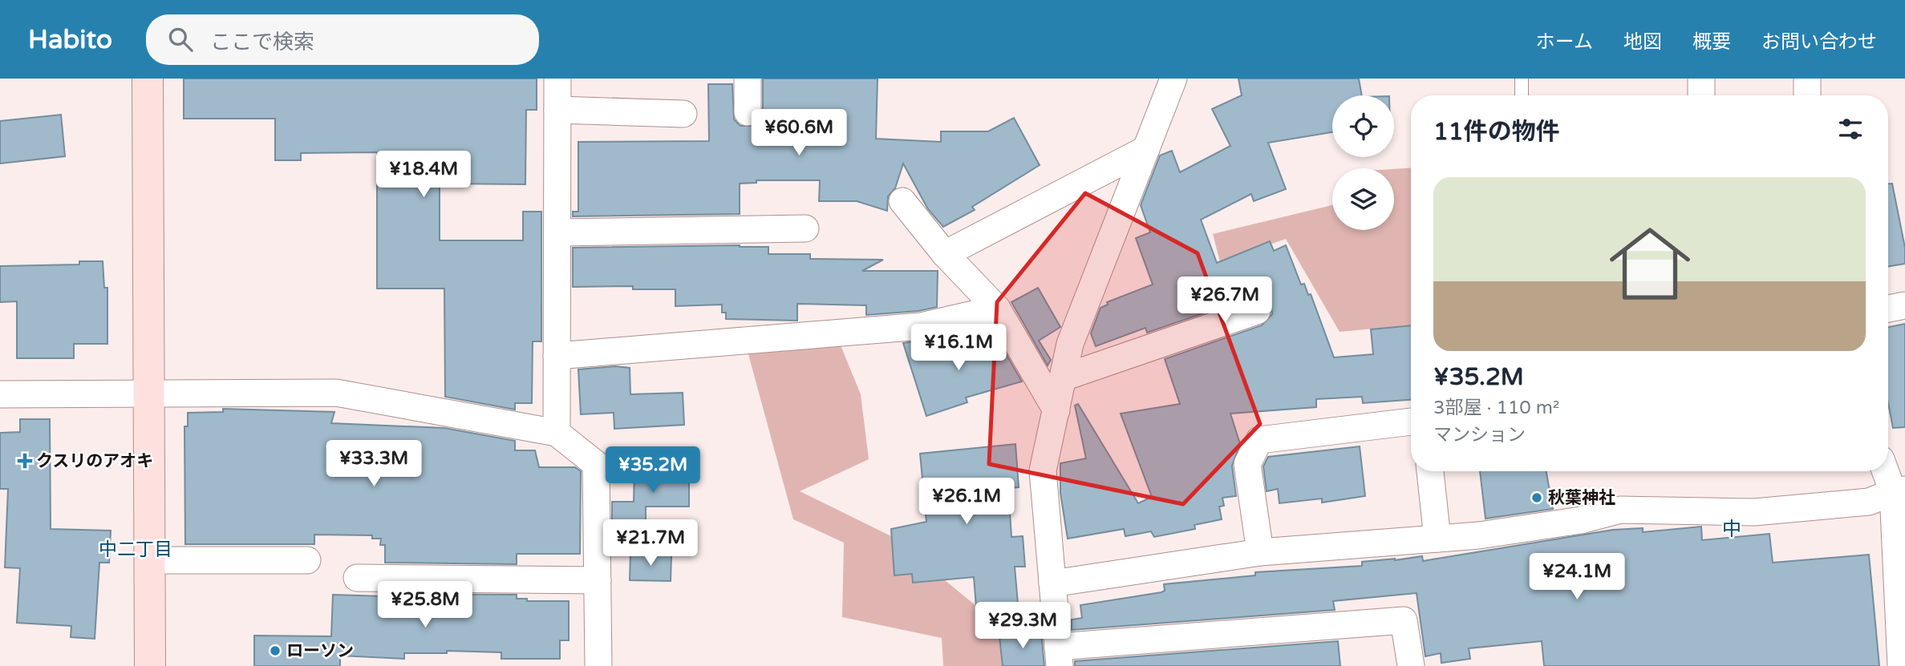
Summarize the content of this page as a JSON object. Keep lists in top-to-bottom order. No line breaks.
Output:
{"districts":["中","中二丁目"],"places":{"health":["クスリのアオキ"],"other":["秋葉神社","ローソン"]},"page":{"header":"Habito","search":"ここで検索","nav":["ホーム","地図","概要","お問い合わせ"],"heading":"11件の物件","price":["¥60.6M","¥18.4M","¥26.7M","¥16.1M","¥33.3M","¥35.2M","¥26.1M","¥21.7M","¥24.1M","¥25.8M","¥29.3M"],"list":[{"name":"¥35.2M","note":"3部屋 · 110 m² · マンション"}]}}
